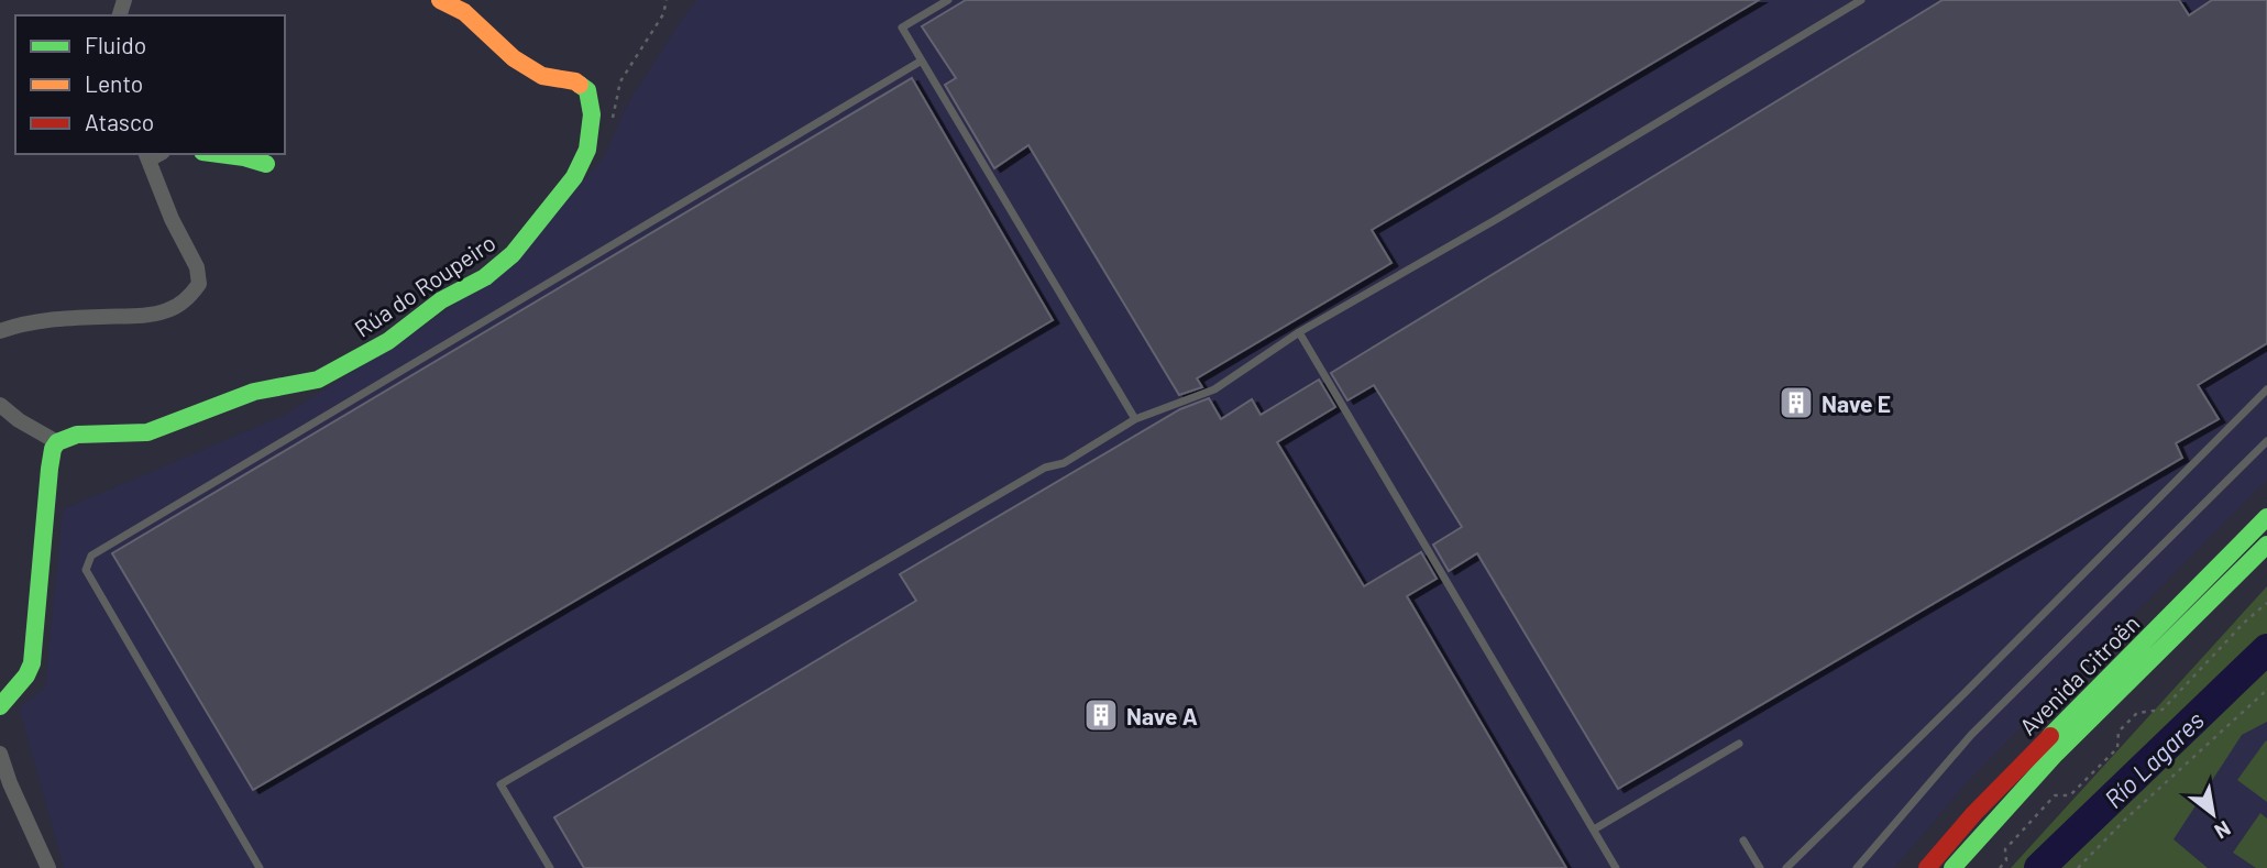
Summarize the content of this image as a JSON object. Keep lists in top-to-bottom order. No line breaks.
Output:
{"streets":{"street":["Rúa do Roupeiro","Avenida Citroën"]},"water":["Río Lagares"],"places":{"building":["Nave E","Nave A"]},"legend":["Fluido","Lento","Atasco"],"north":"bottom right"}
